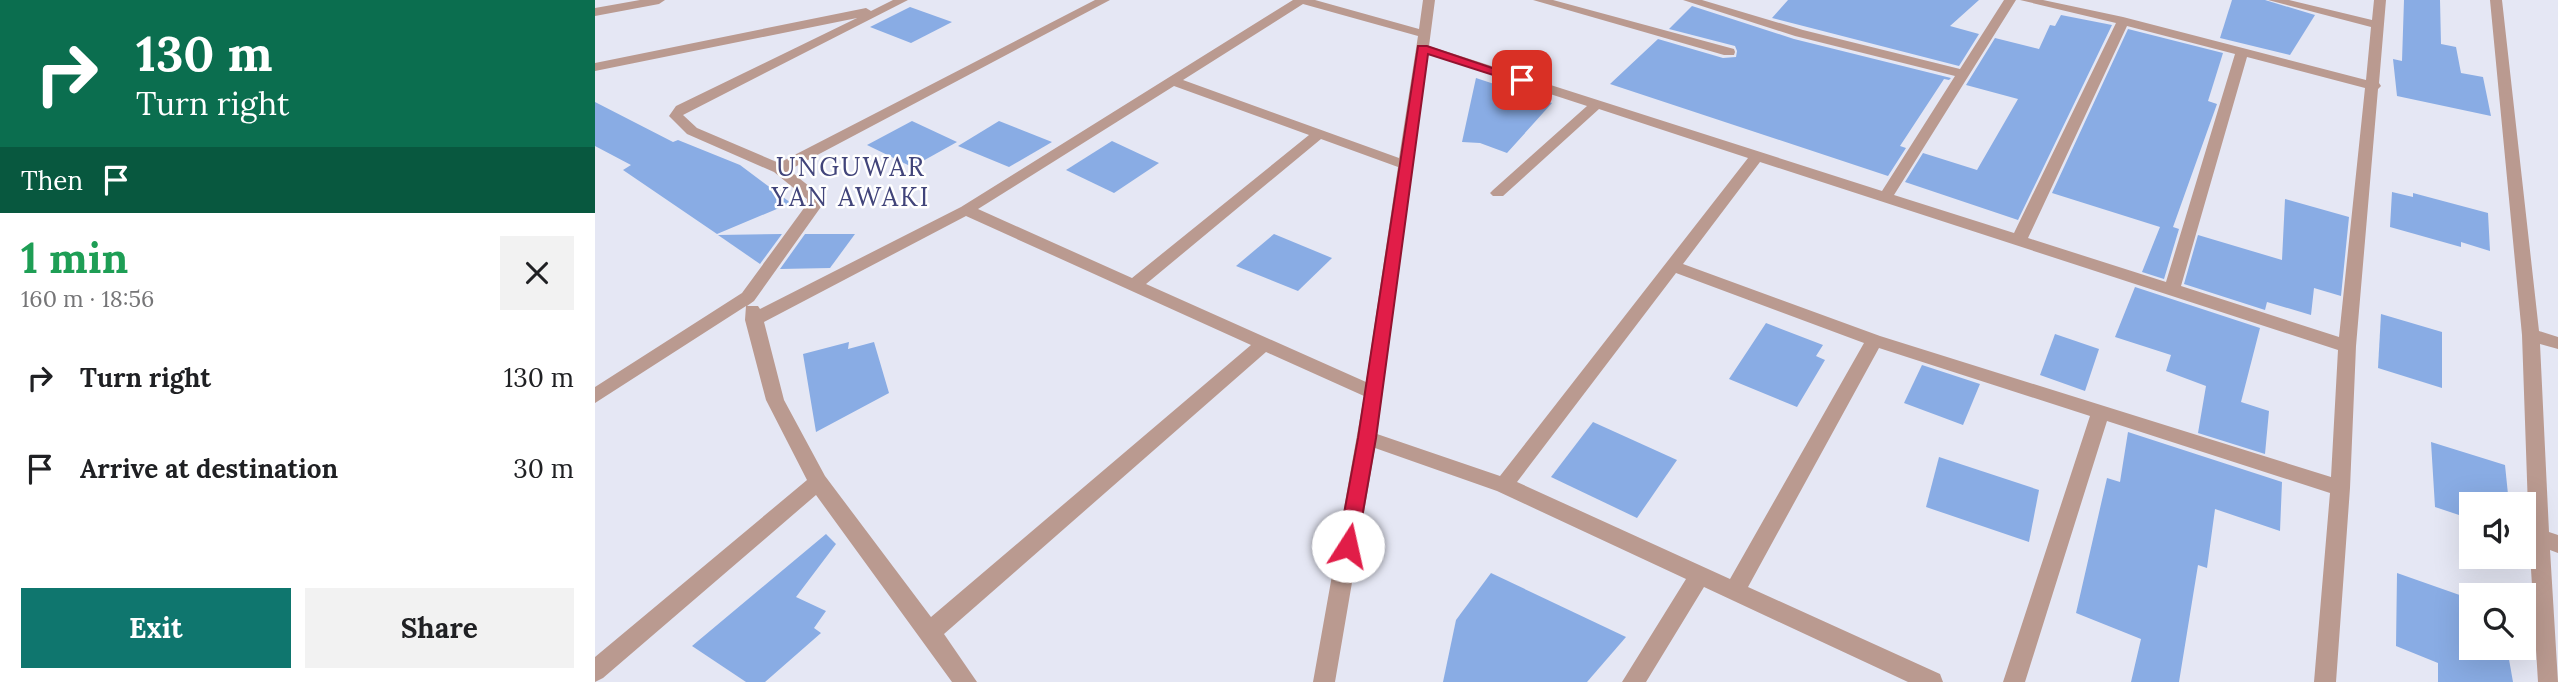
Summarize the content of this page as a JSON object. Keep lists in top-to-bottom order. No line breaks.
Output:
{"districts":["UNGUWAR YAN AWAKI"],"page":{"turn":["130 m","Turn right"],"then":"Then","heading":["1 min","160 m · 18:56"],"list":[{"name":"Turn right","value":"130 m"},{"name":"Arrive at destination","value":"30 m"}],"buttons":["Exit","Share"]}}
